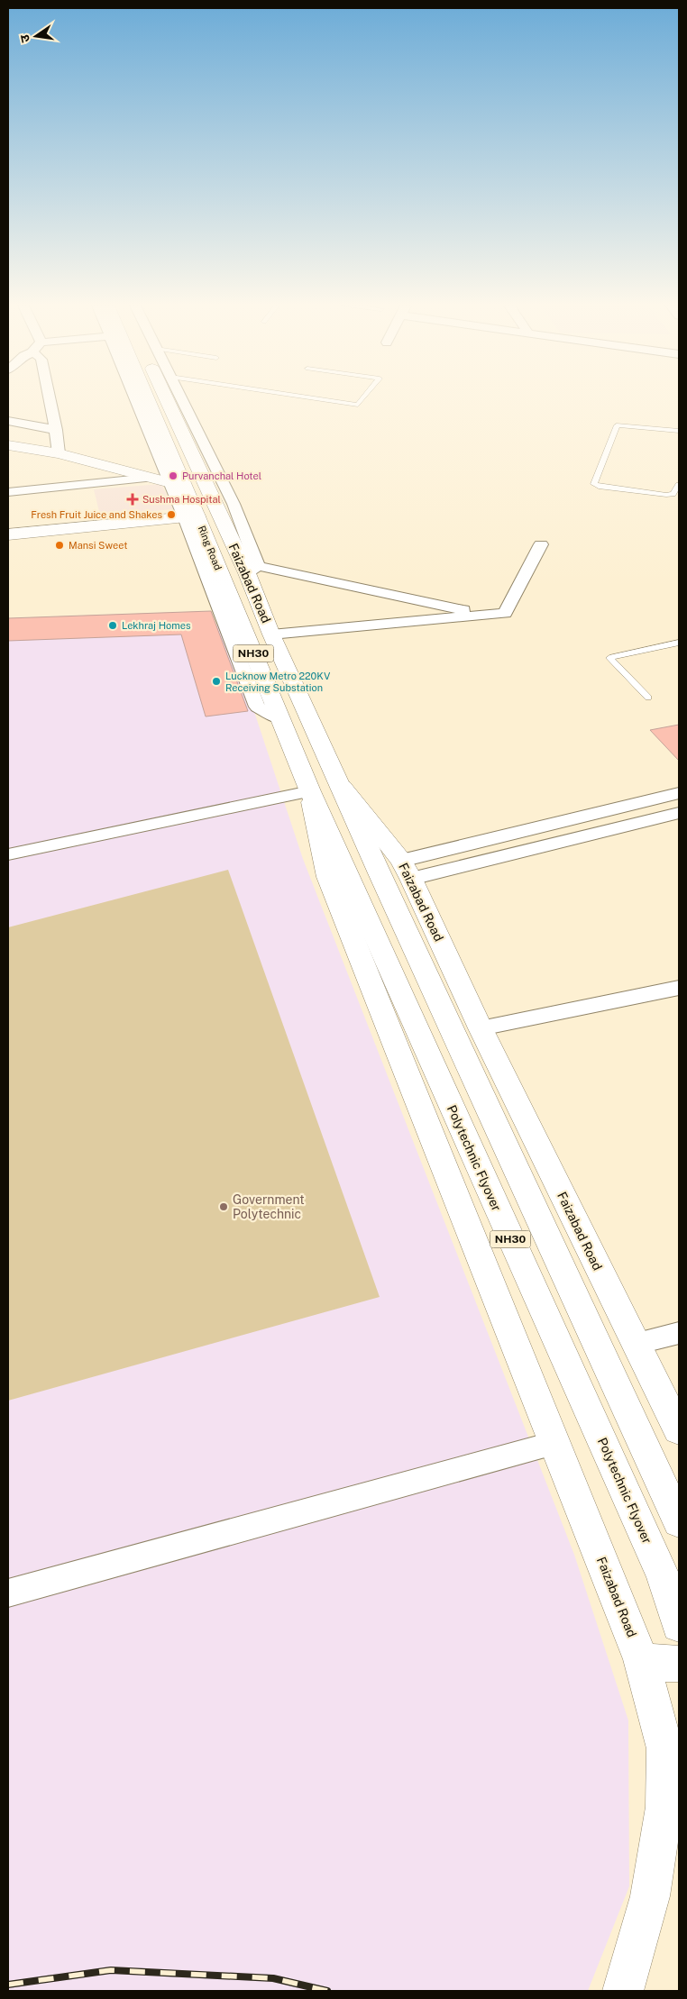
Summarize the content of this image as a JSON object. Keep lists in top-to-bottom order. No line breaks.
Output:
{"streets":{"main road":["Ring Road","Faizabad Road","NH30","Polytechnic Flyover"]},"crossings":[["Ring Road","Faizabad Road"],["Ring Road","Polytechnic Flyover"],["Faizabad Road","NH30"],["Faizabad Road","Polytechnic Flyover"]],"places":{"other":["Purvanchal Hotel","Fresh Fruit Juice and Shakes","Mansi Sweet","Lekhraj Homes","Lucknow Metro 220KV Receiving Substation","Government Polytechnic"],"health":["Sushma Hospital"]},"north":"left"}
